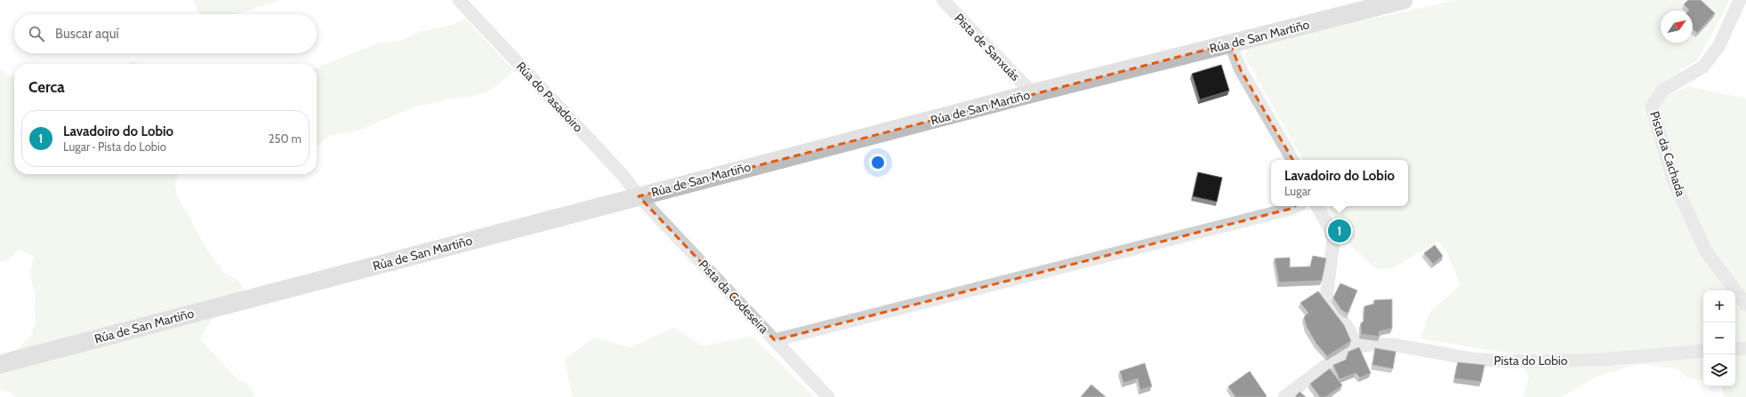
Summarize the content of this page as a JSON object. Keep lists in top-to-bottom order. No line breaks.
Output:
{"streets":{"street":["Rúa de San Martiño","Pista de Sanxuás","Rúa do Pasadoiro","Pista da Cachada","Pista da Codeseira","Pista do Lobio"]},"crossings":[["Rúa de San Martiño","Pista de Sanxuás"],["Rúa de San Martiño","Rúa do Pasadoiro"],["Rúa de San Martiño","Pista da Codeseira"],["Rúa do Pasadoiro","Pista da Codeseira"]],"north":"top right","page":{"search":"Buscar aquí","heading":"Cerca","list":[{"mark":"1","name":"Lavadoiro do Lobio","note":"Lugar · Pista do Lobio","value":"250 m"}],"popup":["Lavadoiro do Lobio","Lugar"],"pins":"1","map_buttons":["+","−"]}}
